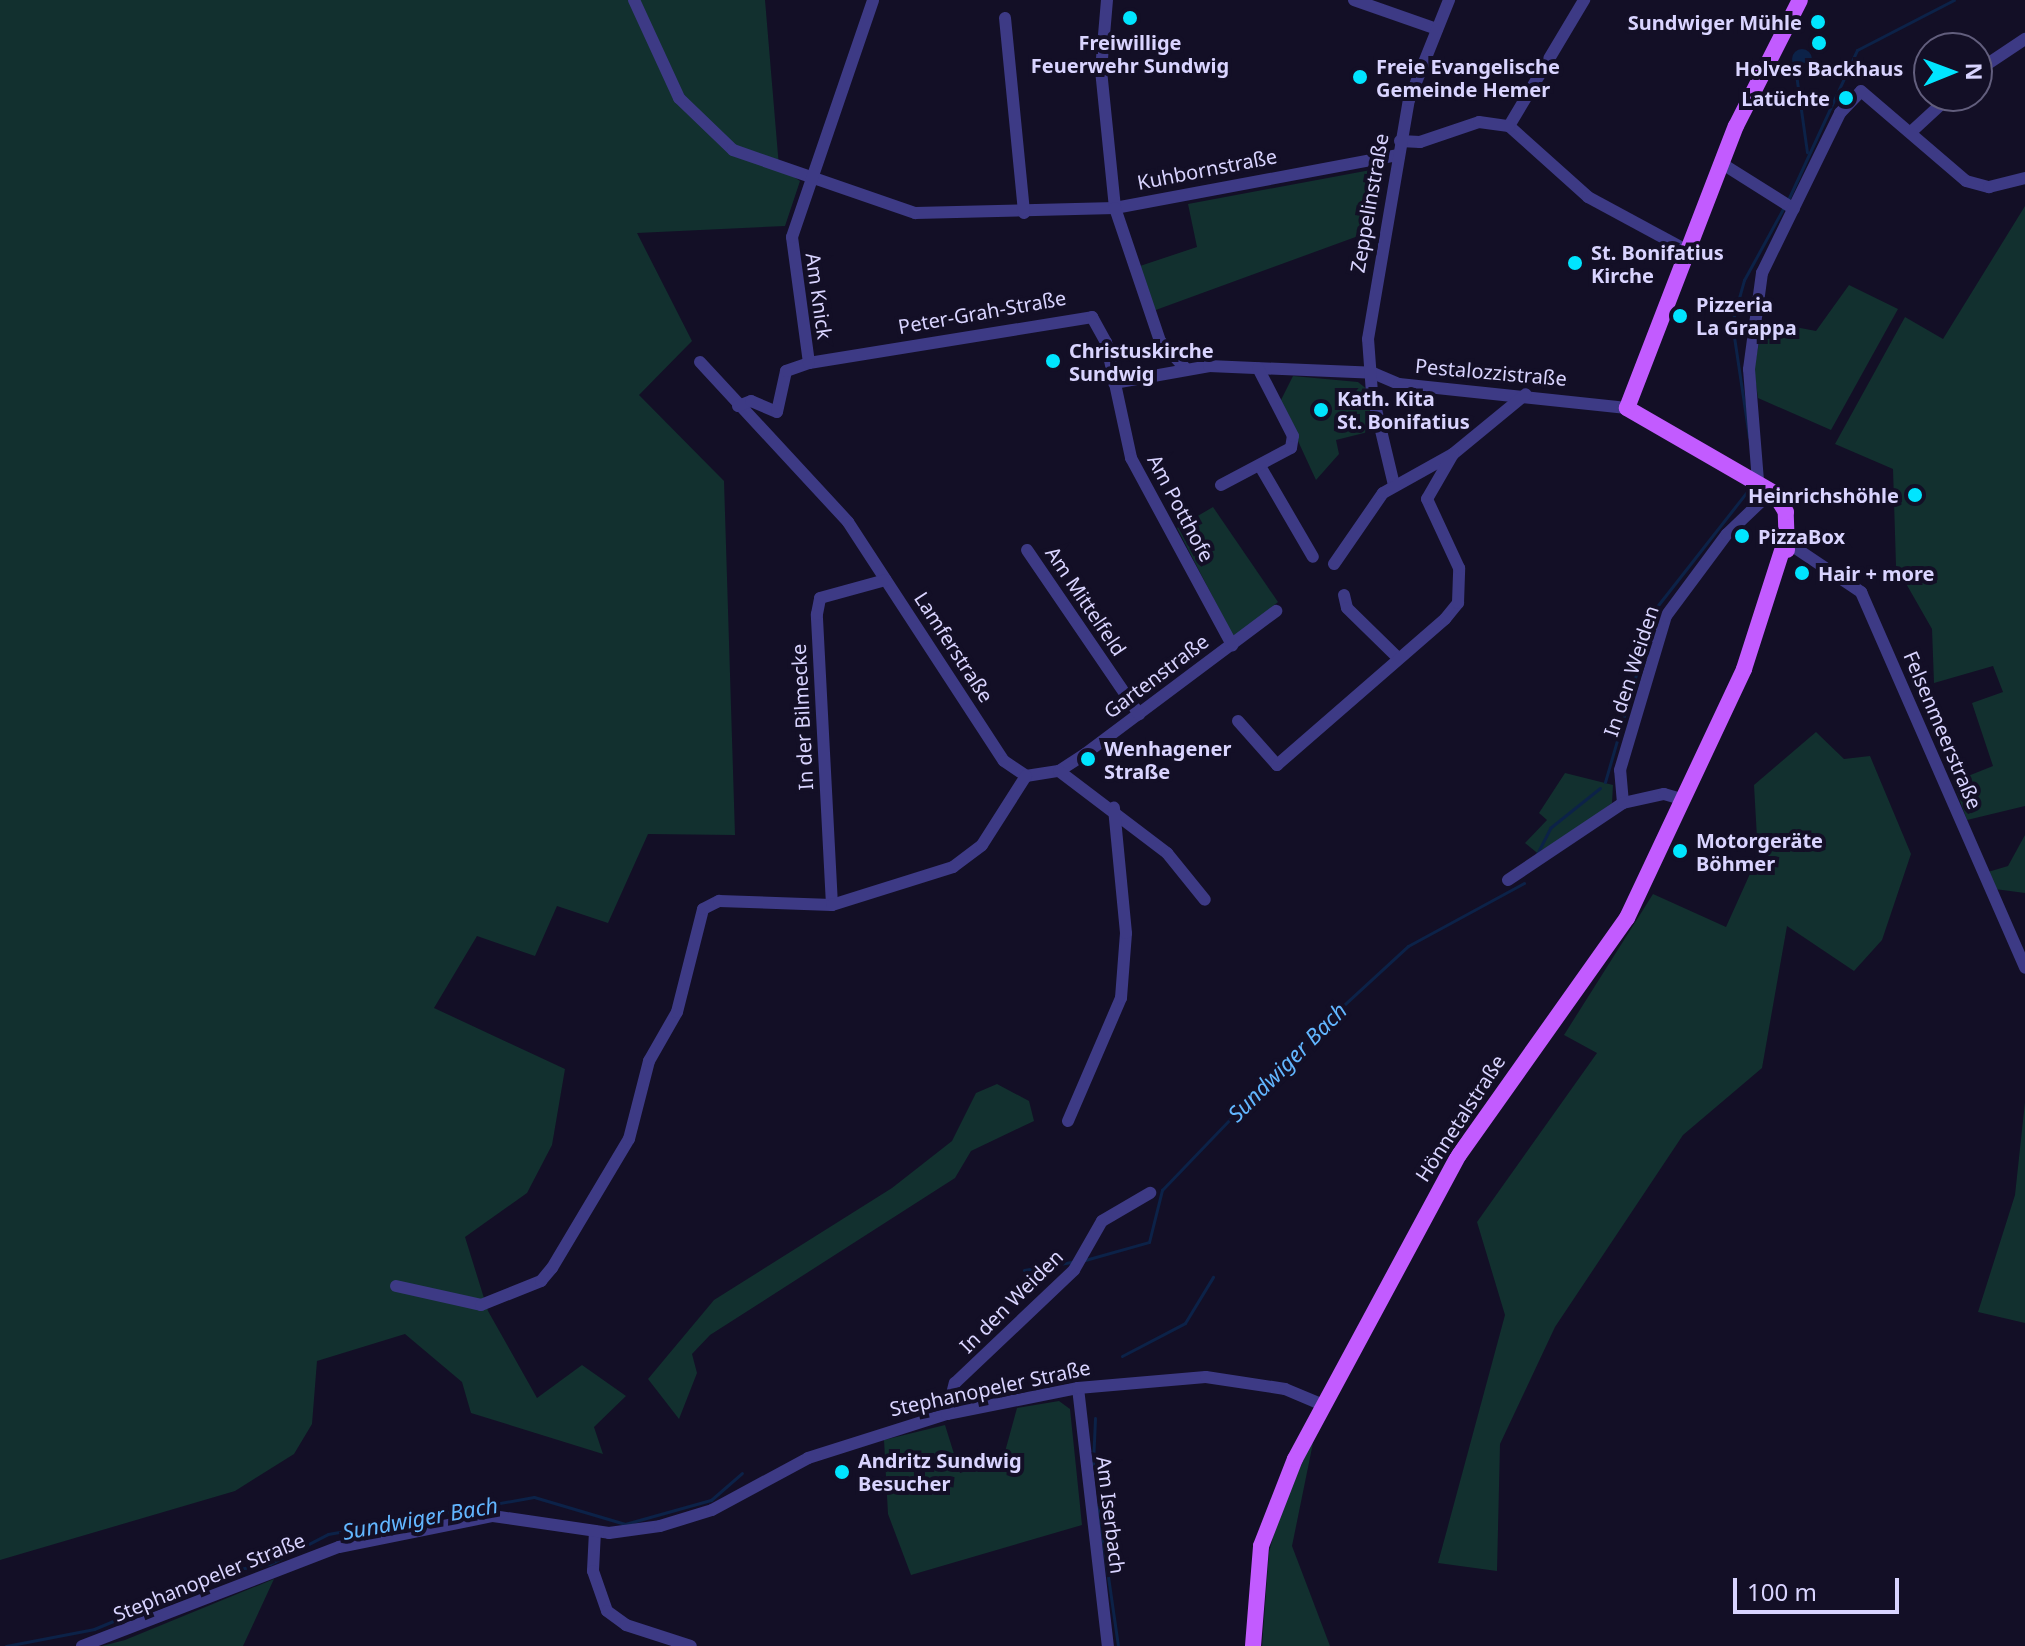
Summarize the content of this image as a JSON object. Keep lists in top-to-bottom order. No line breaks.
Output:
{"streets":{"main road":["Hönnetalstraße"],"street":["Kuhbornstraße","Zeppelinstraße","Am Knick","Peter-Grah-Straße","Pestalozzistraße","Am Potthofe","Am Mittelfeld","Lamferstraße","In den Weiden","Gartenstraße","In der Bilmecke","Felsenmeerstraße","Stephanopeler Straße","Am Iserbach"]},"crossings":[["Kuhbornstraße","Zeppelinstraße"],["Kuhbornstraße","Am Knick"],["Zeppelinstraße","Pestalozzistraße"],["Am Knick","Peter-Grah-Straße"],["Am Knick","Lamferstraße"],["Peter-Grah-Straße","Pestalozzistraße"],["Peter-Grah-Straße","Am Potthofe"],["Pestalozzistraße","Am Potthofe"],["Am Potthofe","Gartenstraße"],["Am Mittelfeld","Gartenstraße"],["Lamferstraße","In der Bilmecke"],["In den Weiden","Hönnetalstraße"],["In den Weiden","Stephanopeler Straße"],["Felsenmeerstraße","Hönnetalstraße"],["Hönnetalstraße","Stephanopeler Straße"],["Stephanopeler Straße","Am Iserbach"]],"water":["Sundwiger Bach"],"places":["Freiwillige Feuerwehr Sundwig","Sundwiger Mühle","Holves Backhaus","Freie Evangelische Gemeinde Hemer","Latüchte","St. Bonifatius Kirche","Pizzeria La Grappa","Christuskirche Sundwig","Kath. Kita St. Bonifatius","Heinrichshöhle","PizzaBox","Hair + more","Wenhagener Straße","Motorgeräte Böhmer","Andritz Sundwig Besucher"],"scale_bar":"100 m","north":"right"}
